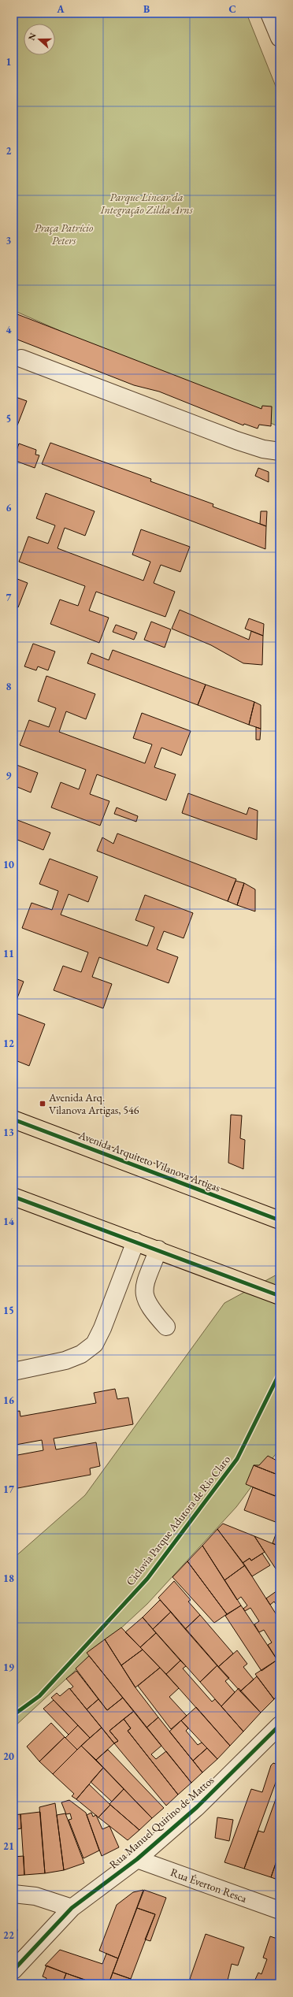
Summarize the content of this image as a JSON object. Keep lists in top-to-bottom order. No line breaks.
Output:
{"streets":{"main road":["Avenida Arquiteto Vilanova Artigas"],"street":["Rua Manuel Quirino de Mattos","Rua Éverton Resca"],"cycle path":["Ciclovia Parque Adutora de Rio Claro"]},"crossings":[["Rua Manuel Quirino de Mattos","Rua Éverton Resca"]],"parks":["Parque Linear da Integração Zilda Arns","Praça Patrício Peters"],"places":{"transit":["Avenida Arq. Vilanova Artigas, 546"]},"north":"left","grid":{"columns":["A","B","C"],"rows":["1","2","3","4","5","6","7","8","9","10","11","12","13","14","15","16","17","18","19","20","21","22"]}}
